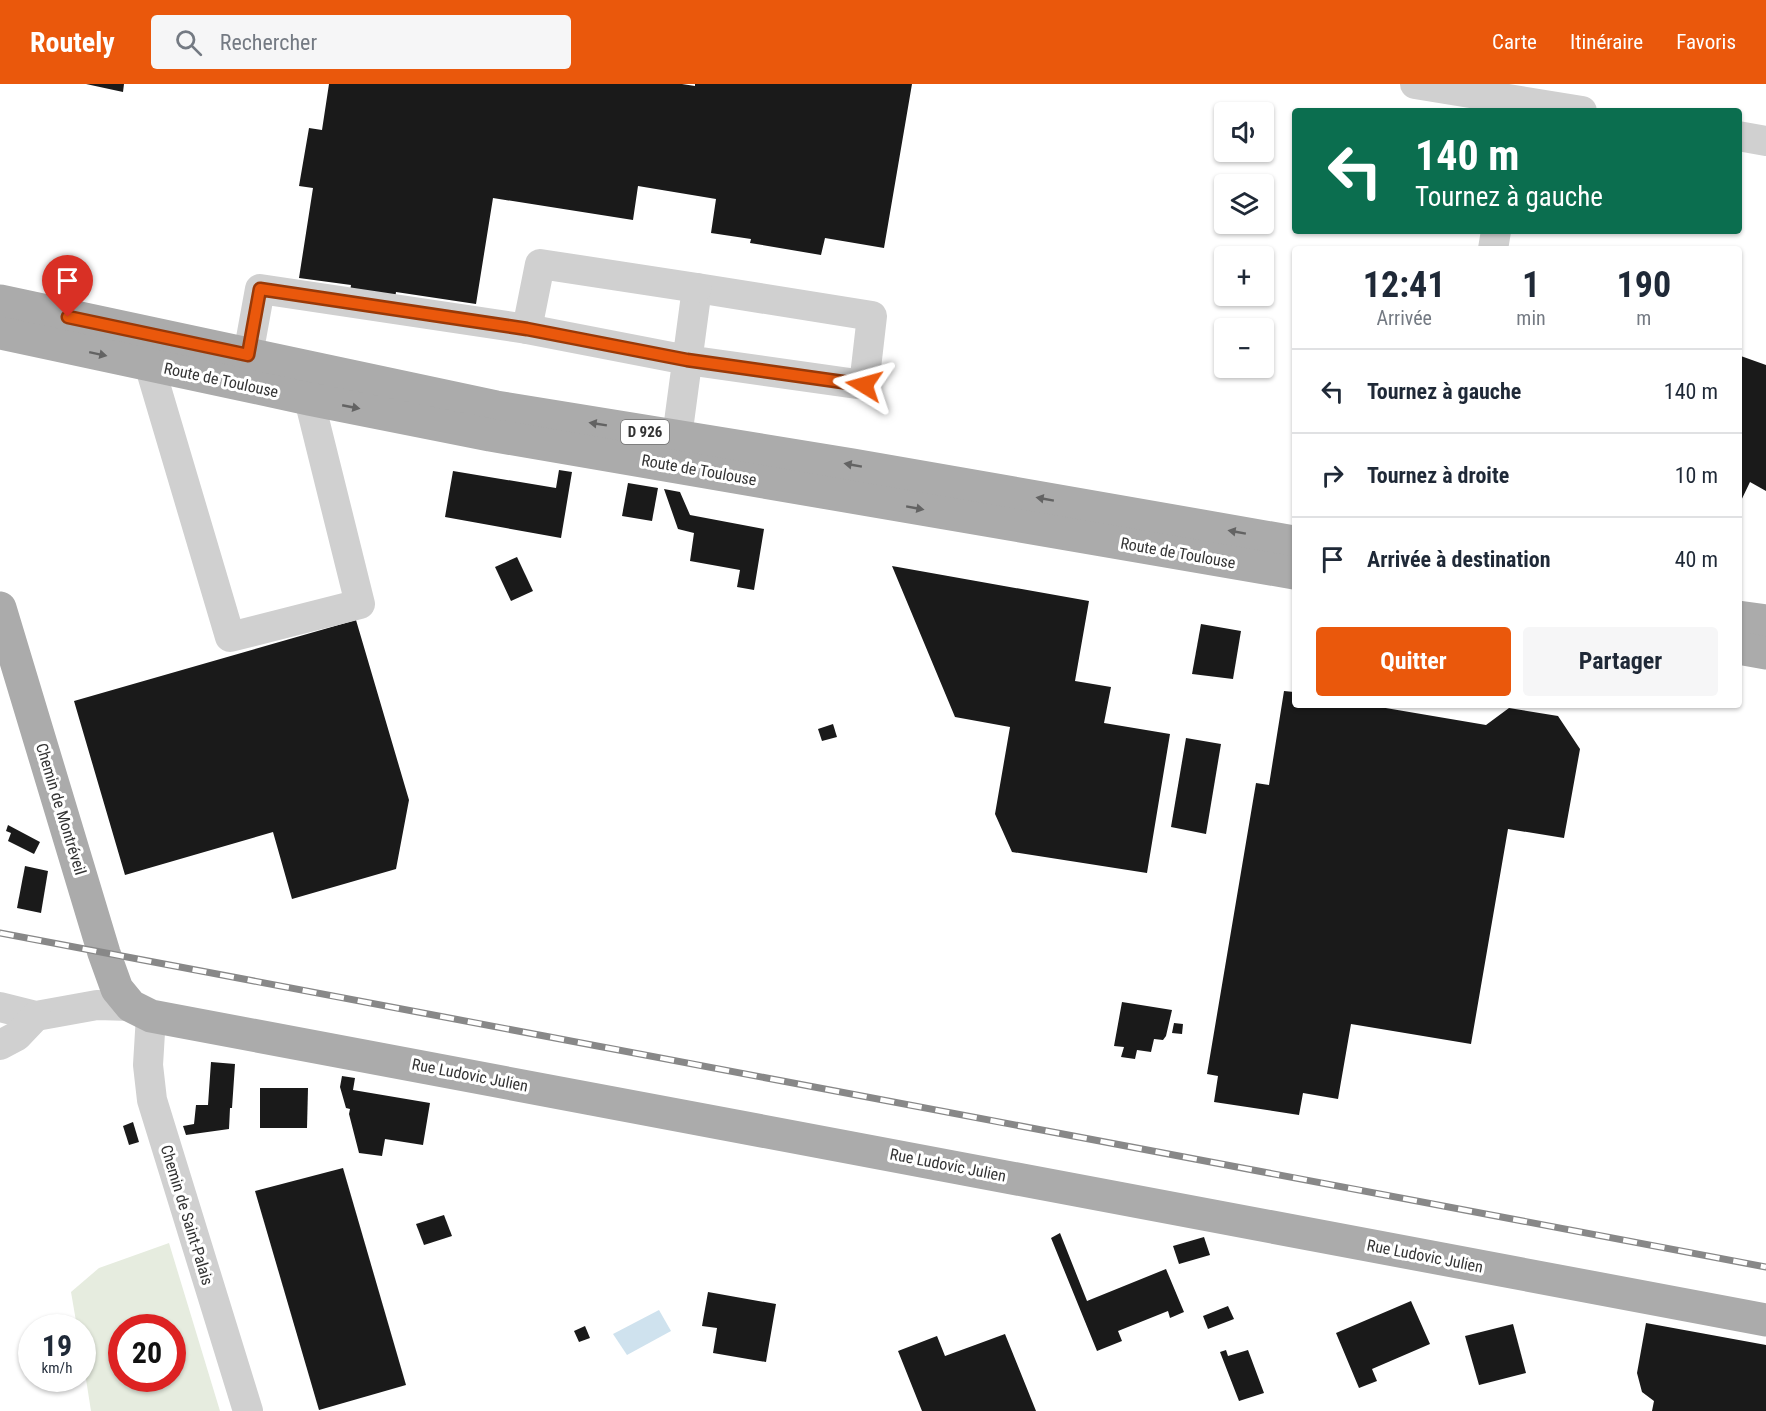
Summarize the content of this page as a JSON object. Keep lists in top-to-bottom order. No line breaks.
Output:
{"streets":{"main road":["Route de Toulouse","D 926","Chemin de Montréveil","Rue Ludovic Julien"],"street":["Chemin de Saint-Palais"]},"crossings":[["Chemin de Montréveil","Rue Ludovic Julien"],["Chemin de Montréveil","Chemin de Saint-Palais"],["Rue Ludovic Julien","Chemin de Saint-Palais"]],"page":{"header":"Routely","search":"Rechercher","nav":["Carte","Itinéraire","Favoris"],"map_buttons":["+","−"],"turn":["140 m","Tournez à gauche"],"eta":["12:41","Arrivée","1","min","190","m"],"list":[{"name":"Tournez à gauche","value":"140 m"},{"name":"Tournez à droite","value":"10 m"},{"name":"Arrivée à destination","value":"40 m"}],"buttons":["Quitter","Partager"],"speed":"19 km/h","limit":"20"}}
